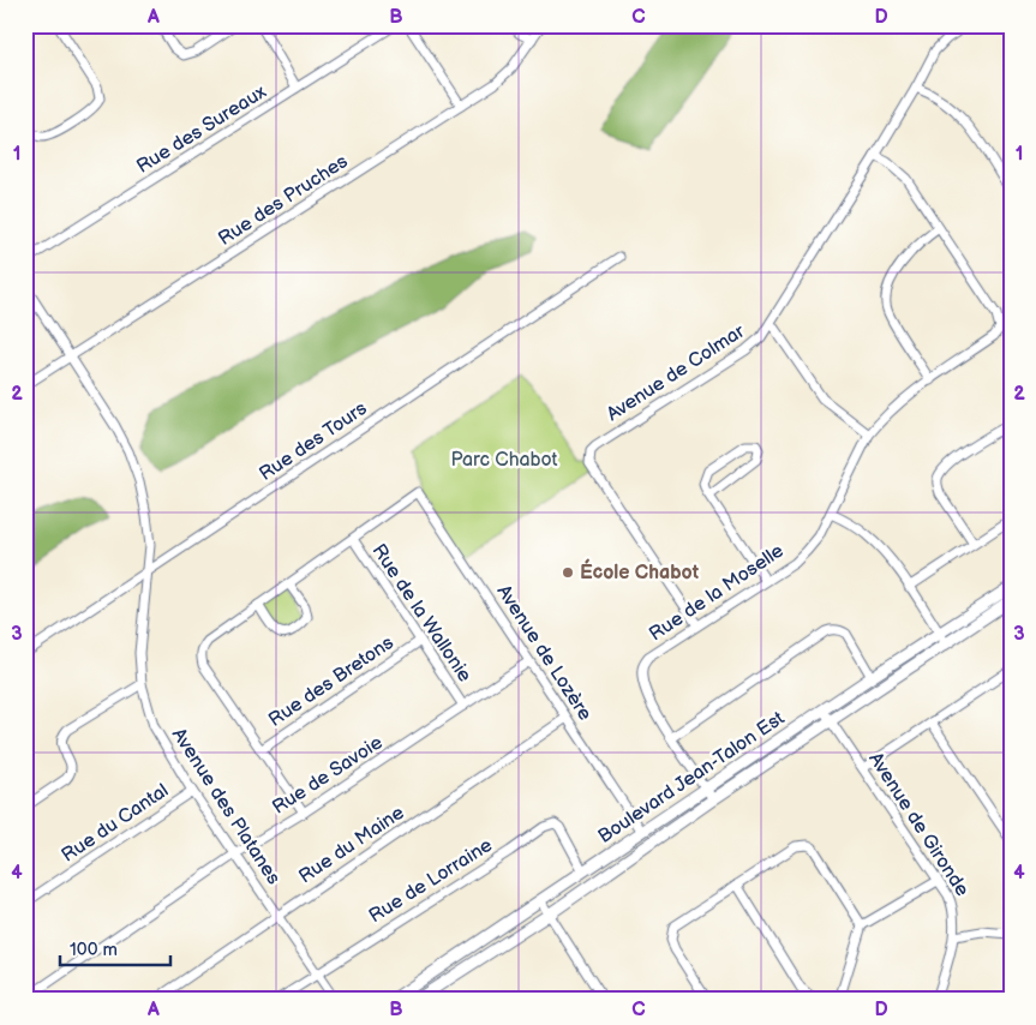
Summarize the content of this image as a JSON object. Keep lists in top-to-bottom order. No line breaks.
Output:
{"streets":{"street":["Rue des Sureaux","Rue des Pruches","Avenue de Colmar","Rue des Tours","Rue de la Moselle","Rue de la Wallonie","Avenue de Lozère","Rue des Bretons","Rue de Savoie","Boulevard Jean-Talon Est","Avenue des Platanes","Rue du Cantal","Avenue de Gironde","Rue du Maine","Rue de Lorraine"]},"crossings":[["Rue des Pruches","Avenue des Platanes"],["Avenue de Colmar","Rue de la Moselle"],["Rue des Tours","Avenue des Platanes"],["Rue de la Moselle","Boulevard Jean-Talon Est"],["Rue de la Wallonie","Avenue de Lozère"],["Rue de la Wallonie","Rue des Bretons"],["Rue de la Wallonie","Rue de Savoie"],["Avenue de Lozère","Rue de Savoie"],["Avenue de Lozère","Boulevard Jean-Talon Est"],["Avenue de Lozère","Rue du Maine"],["Rue de Savoie","Avenue des Platanes"],["Boulevard Jean-Talon Est","Avenue de Gironde"],["Boulevard Jean-Talon Est","Rue de Lorraine"],["Avenue des Platanes","Rue du Cantal"],["Avenue des Platanes","Rue du Maine"],["Avenue des Platanes","Rue de Lorraine"]],"parks":["Parc Chabot"],"places":["École Chabot"],"scale_bar":"100 m","grid":{"columns":["A","B","C","D"],"rows":["1","2","3","4"]}}
